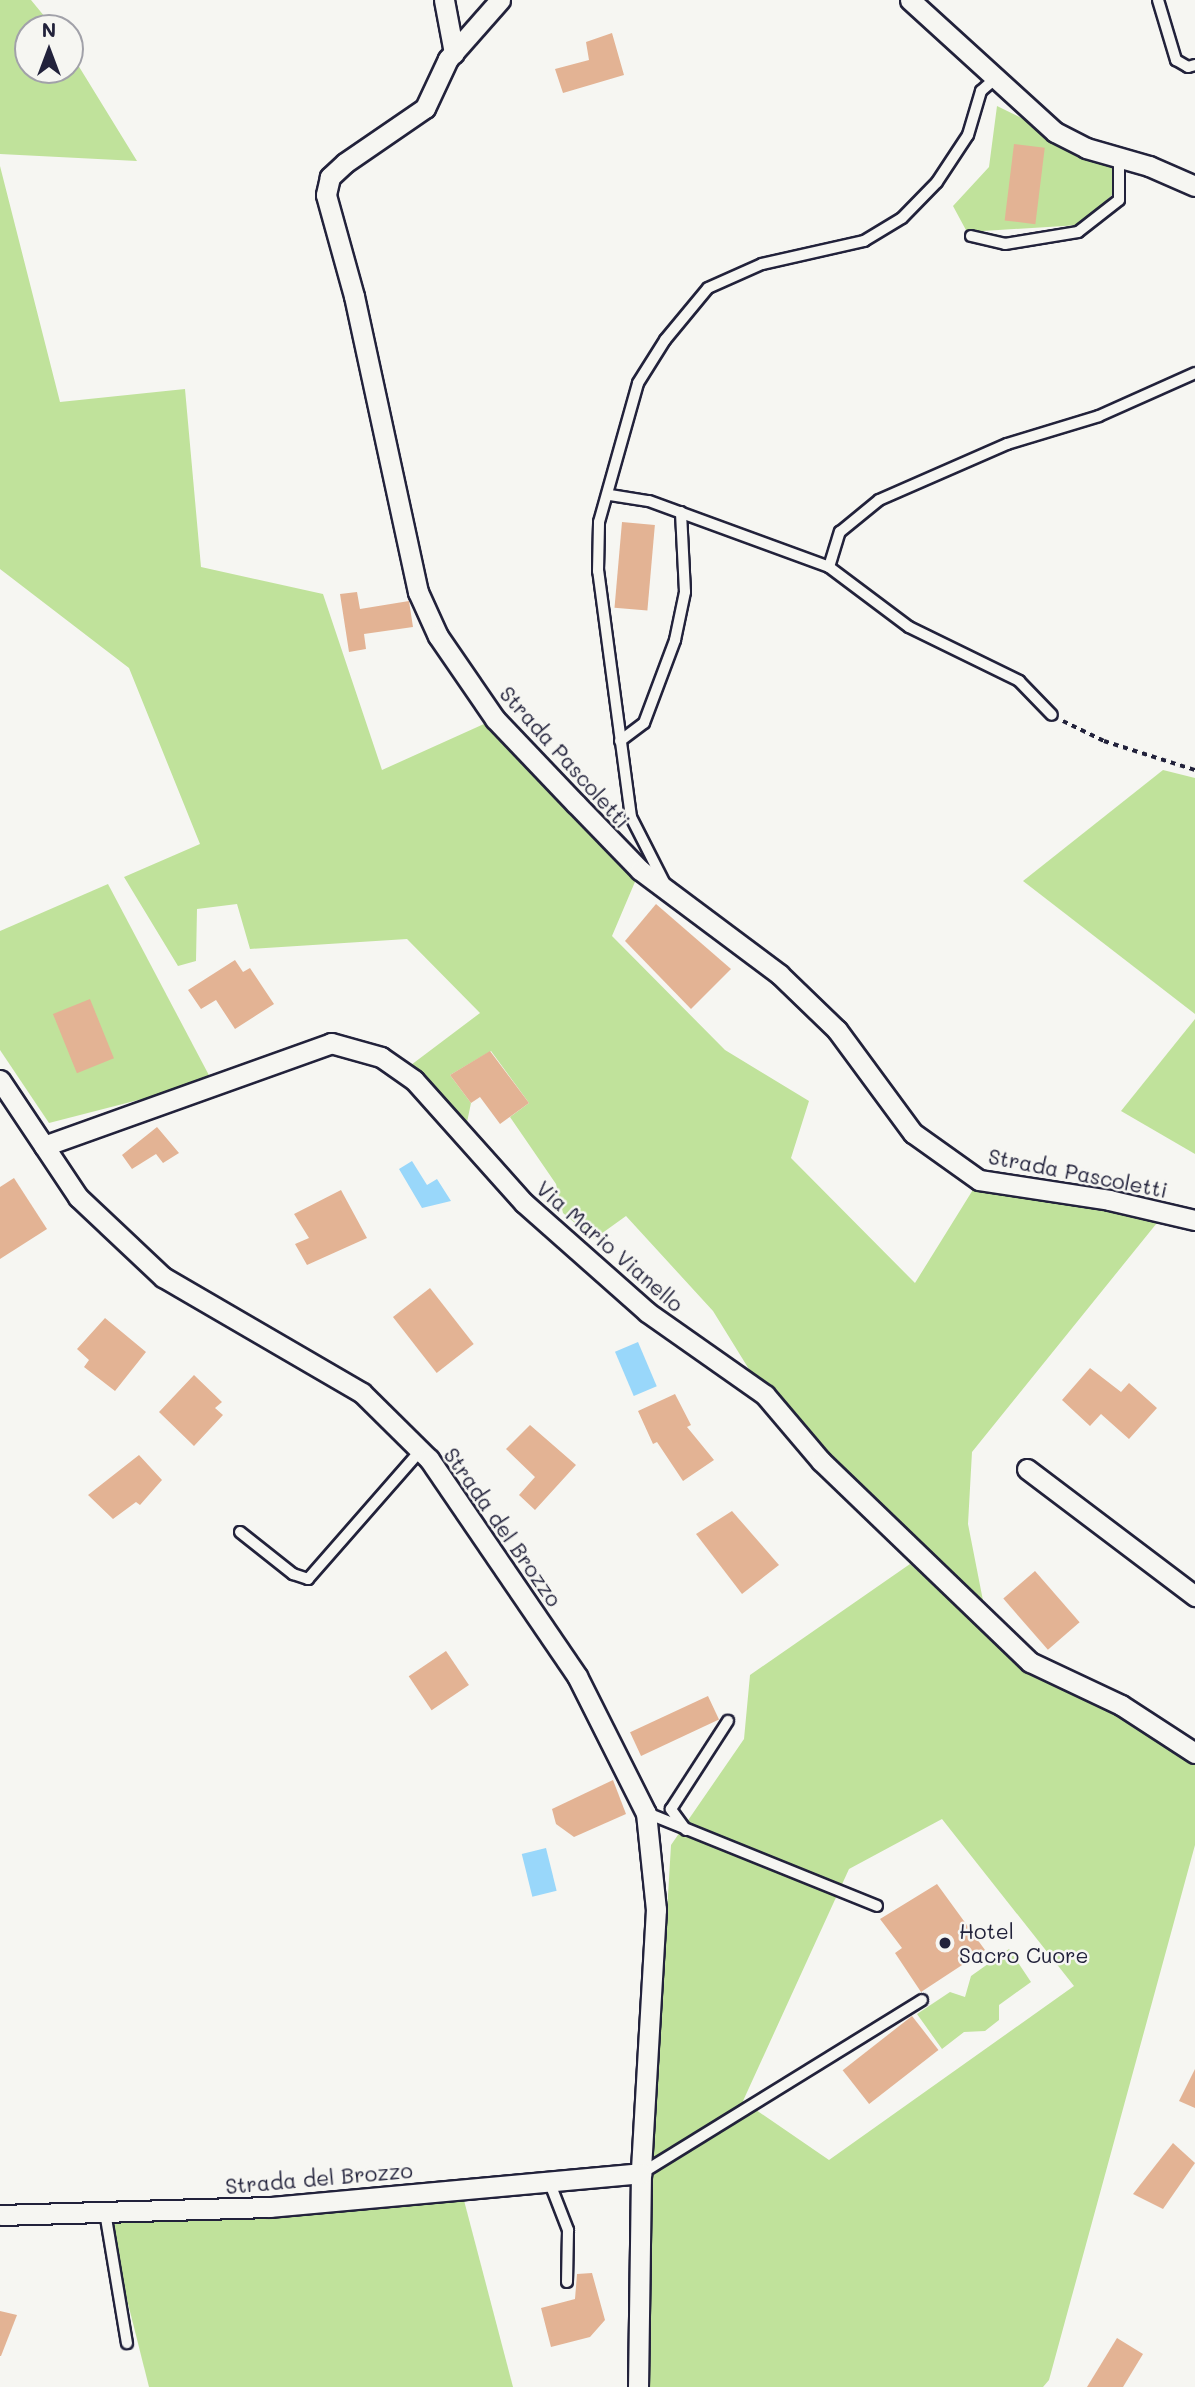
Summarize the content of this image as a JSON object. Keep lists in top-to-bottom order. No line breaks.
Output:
{"streets":{"street":["Strada Pascoletti","Via Mario Vianello","Strada del Brozzo"]},"crossings":[["Via Mario Vianello","Strada del Brozzo"]],"places":["Hotel Sacro Cuore"],"north":"top"}
